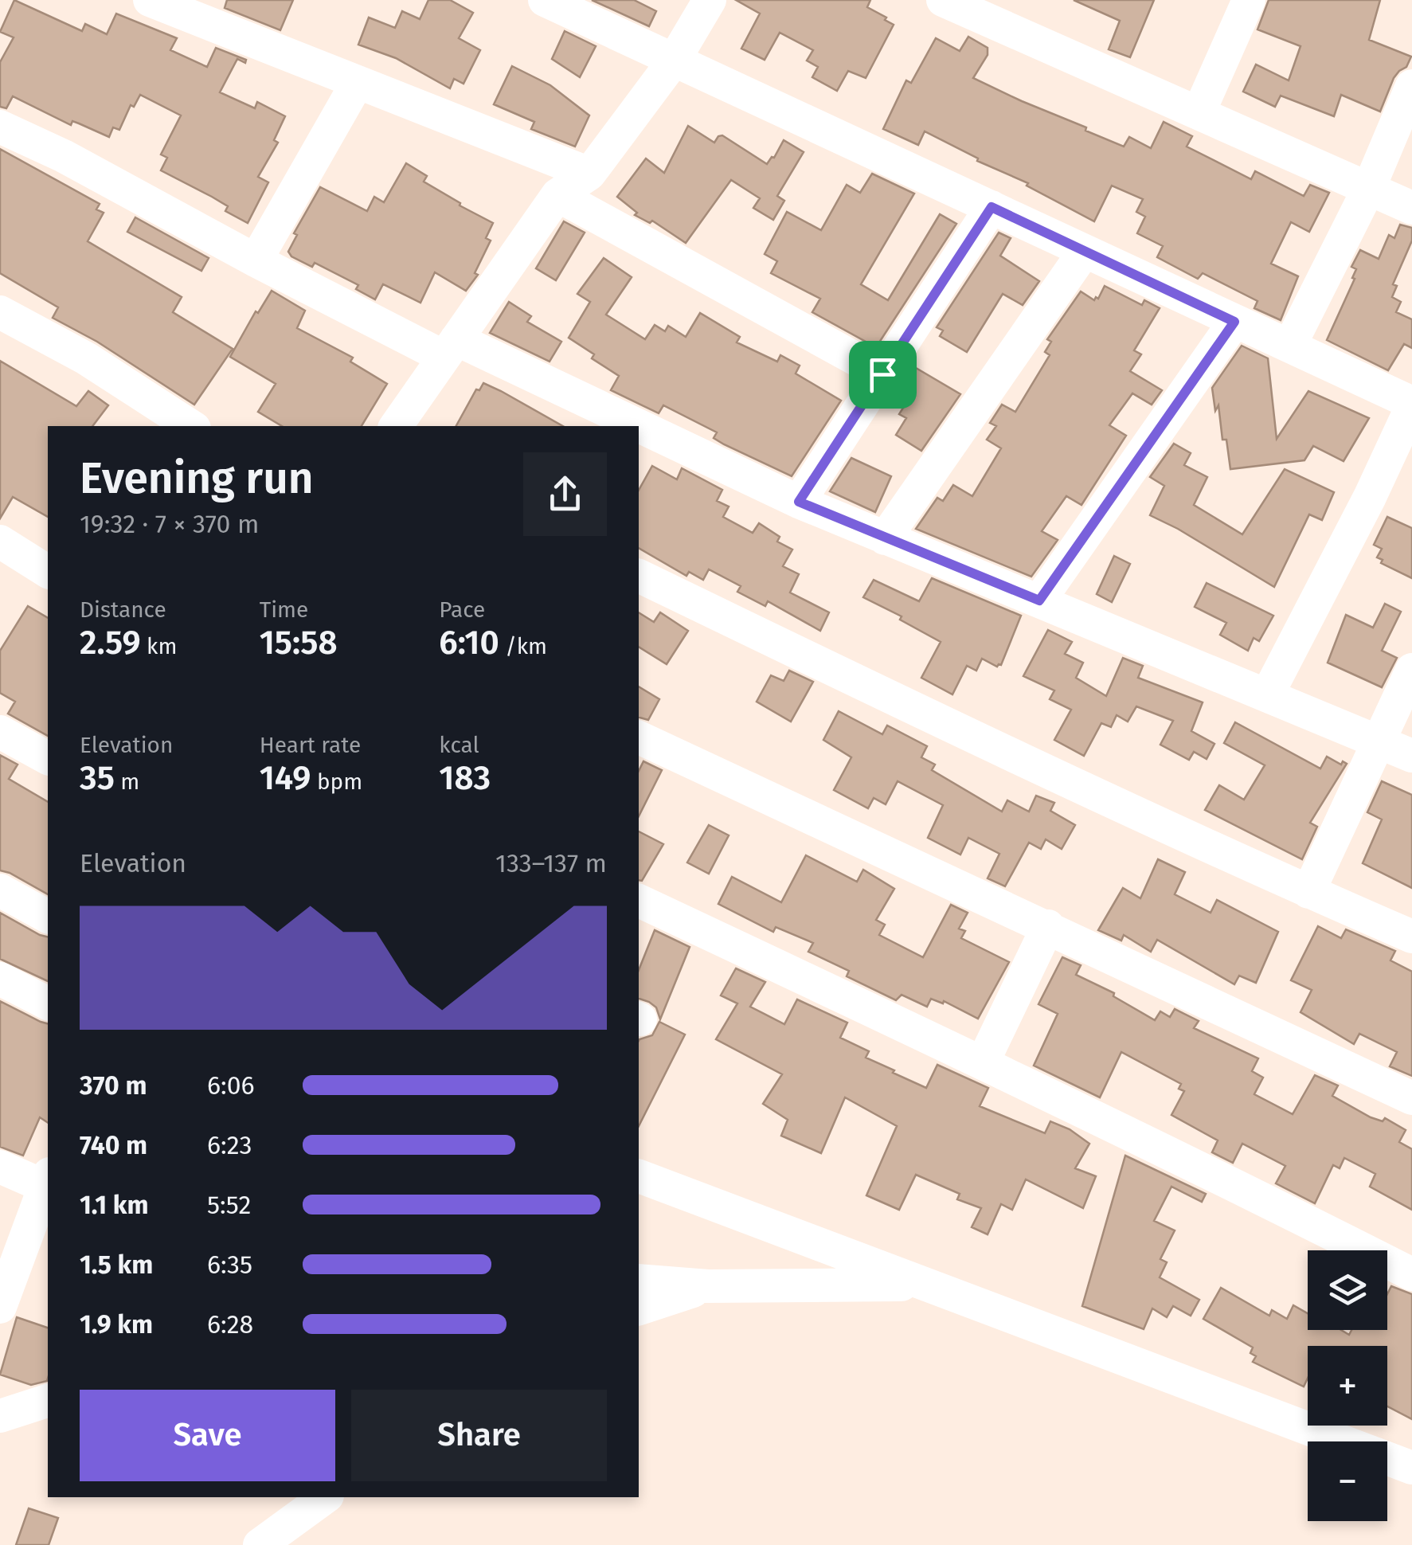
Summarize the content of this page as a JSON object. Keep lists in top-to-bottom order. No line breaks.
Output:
{"page":{"heading":["Evening run","19:32 · 7 × 370 m"],"stats":[["Distance","2.59 km"],["Time","15:58"],["Pace","6:10 /km"],["Elevation","35 m"],["Heart rate","149 bpm"],["kcal","183"]],"chart":["Elevation","133–137 m"],"list":[{"name":"370 m","note":"6:06"},{"name":"740 m","note":"6:23"},{"name":"1.1 km","note":"5:52"},{"name":"1.5 km","note":"6:35"},{"name":"1.9 km","note":"6:28"}],"map_buttons":["+","−"],"buttons":["Save","Share"]}}
